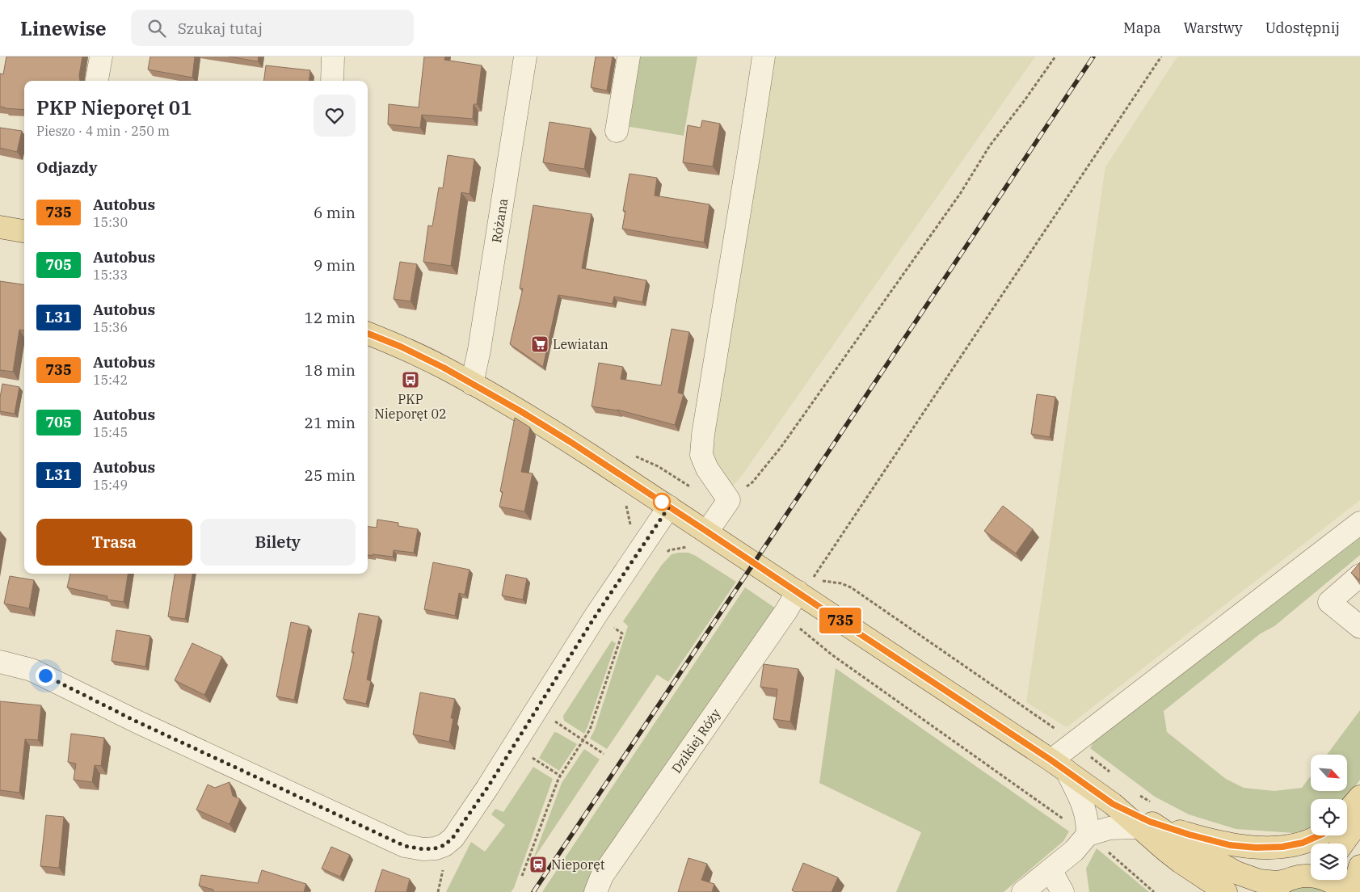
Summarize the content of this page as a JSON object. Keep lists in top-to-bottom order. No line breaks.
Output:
{"streets":{"street":["Różana","Dzikiej Róży"]},"places":{"supermarket":["Lewiatan"],"bus stop":["PKP Nieporęt 02"],"station":["Nieporęt"]},"lines":["bus line 735"],"north":"bottom right","page":{"header":"Linewise","search":"Szukaj tutaj","nav":["Mapa","Warstwy","Udostępnij"],"on_map":"735","heading":[["PKP Nieporęt 01","Pieszo · 4 min · 250 m"],"Odjazdy"],"list":[{"mark":"735","name":"Autobus","note":"15:30","value":"6 min"},{"mark":"705","name":"Autobus","note":"15:33","value":"9 min"},{"mark":"L31","name":"Autobus","note":"15:36","value":"12 min"},{"mark":"735","name":"Autobus","note":"15:42","value":"18 min"},{"mark":"705","name":"Autobus","note":"15:45","value":"21 min"},{"mark":"L31","name":"Autobus","note":"15:49","value":"25 min"}],"buttons":["Trasa","Bilety"]}}
